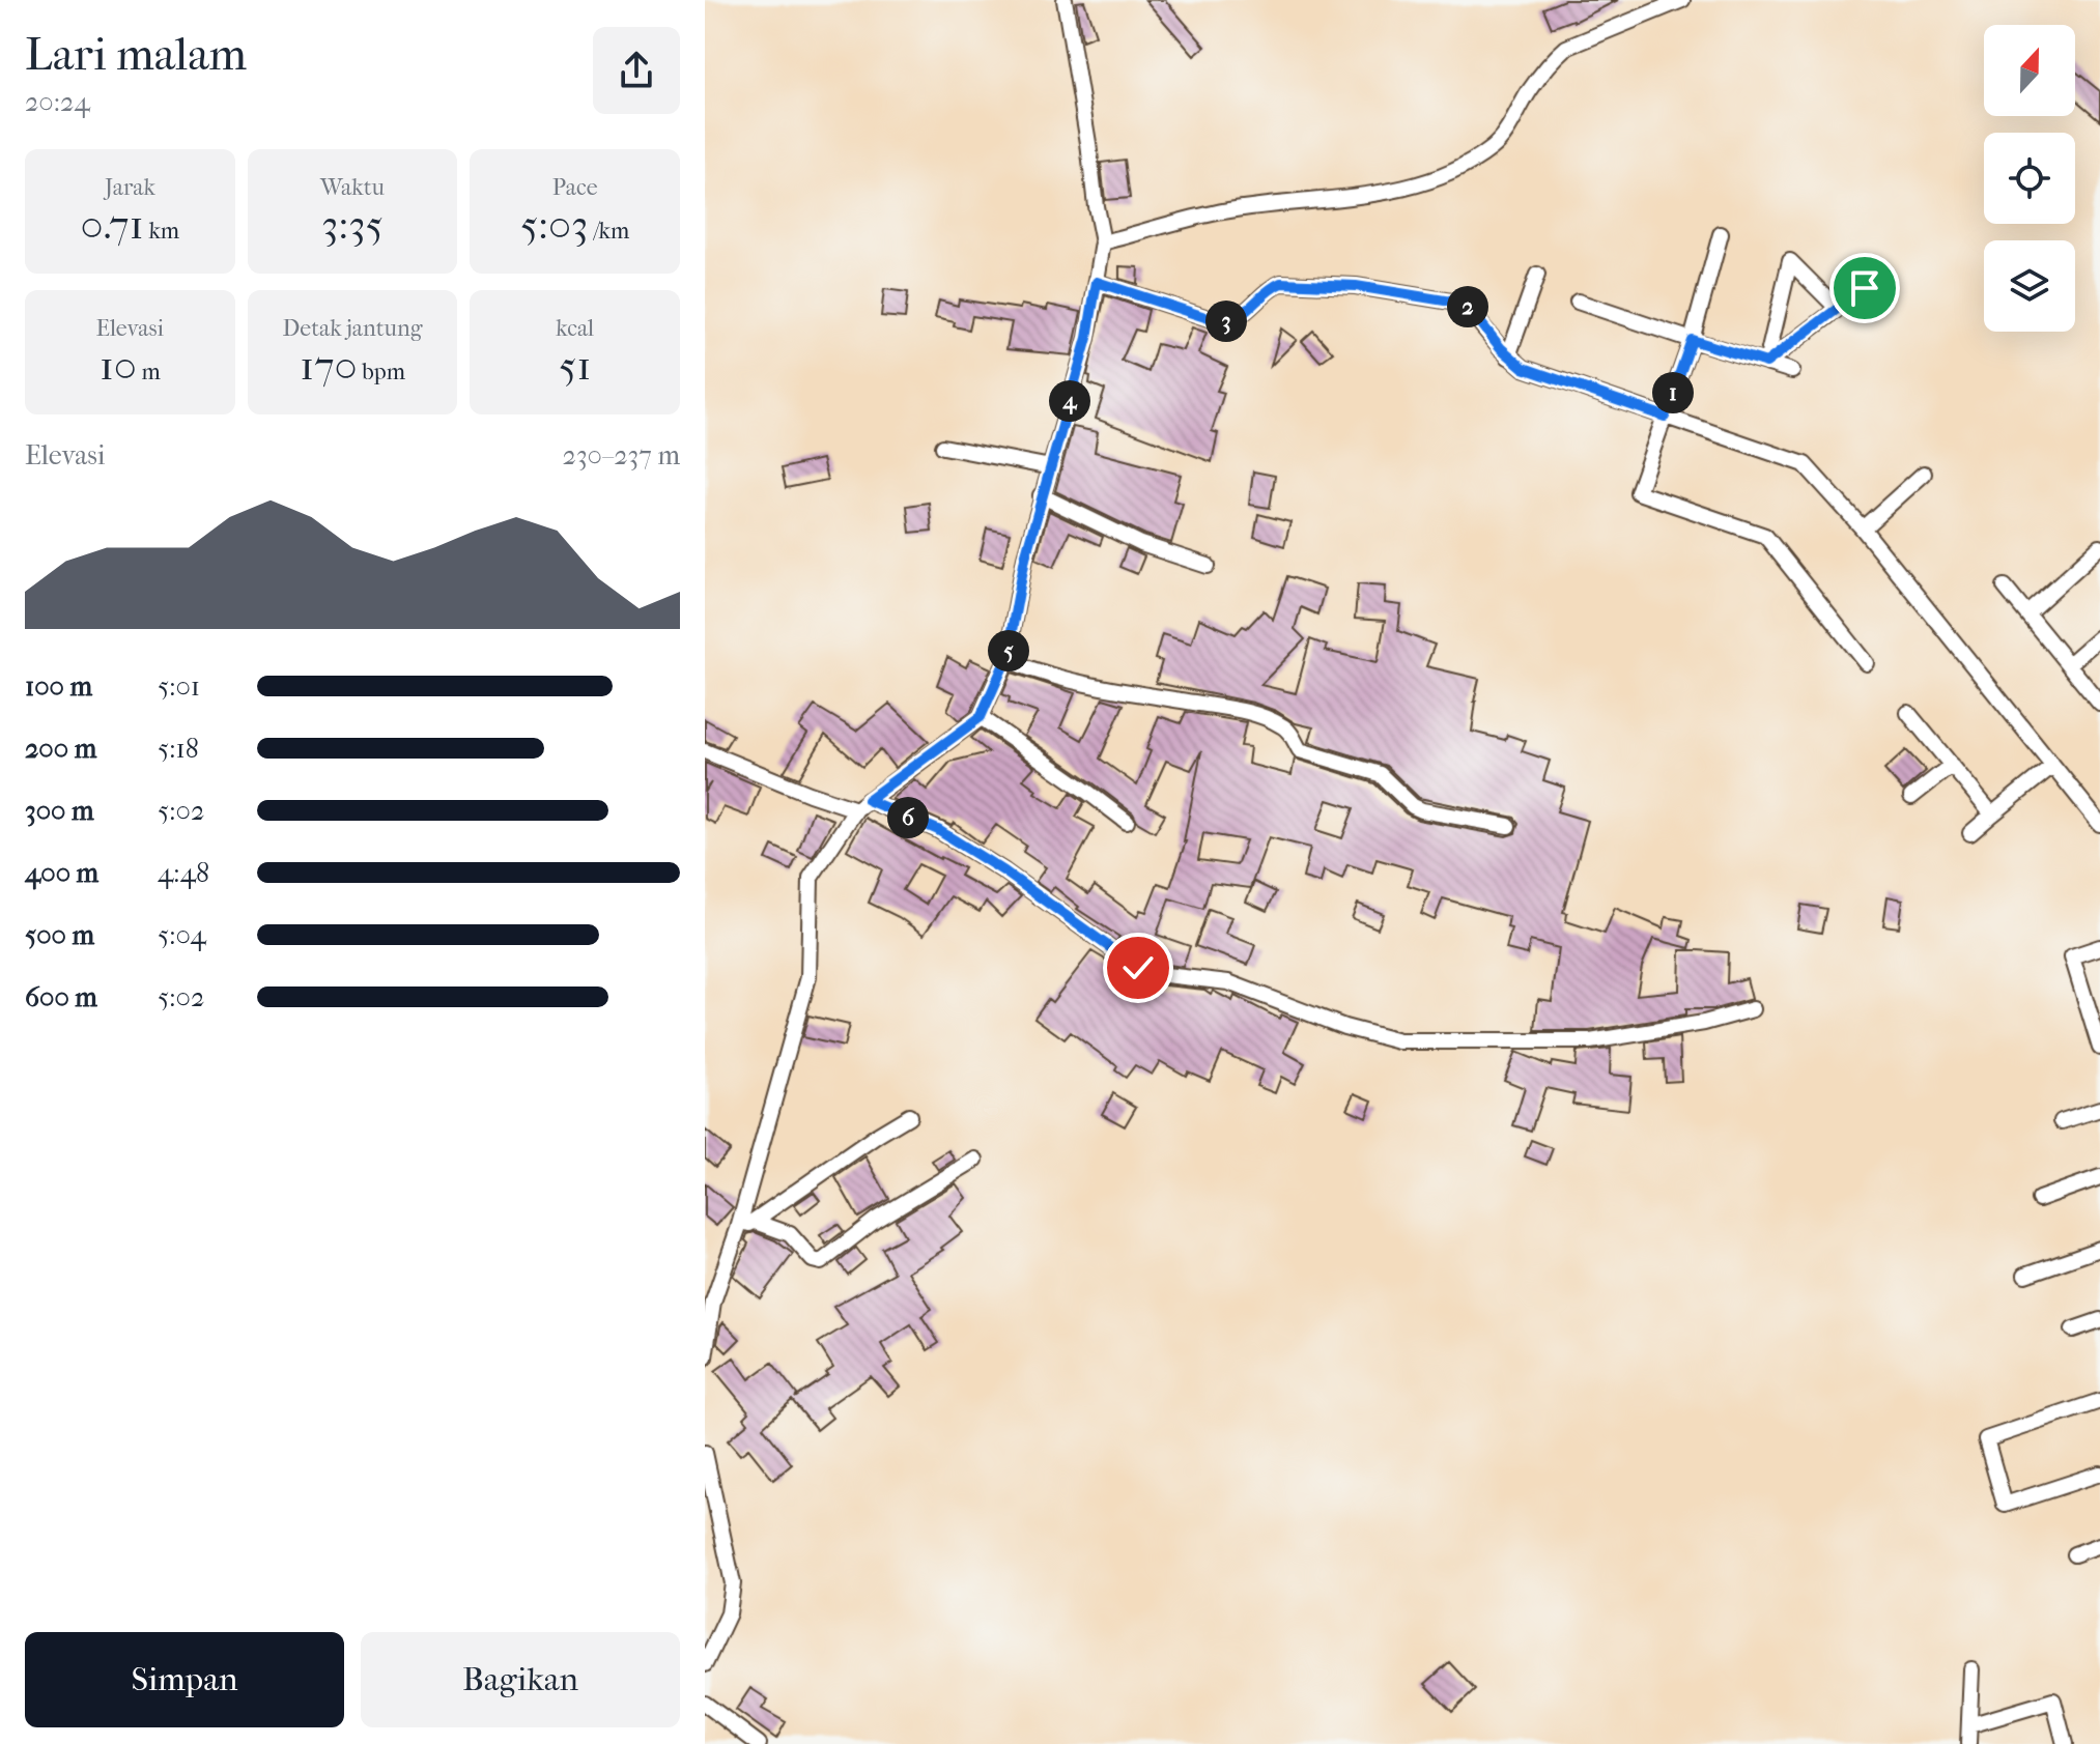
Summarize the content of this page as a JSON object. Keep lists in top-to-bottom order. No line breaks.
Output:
{"north":"top","page":{"heading":["Lari malam","20:24"],"stats":[["Jarak","0.71 km"],["Waktu","3:35"],["Pace","5:03 /km"],["Elevasi","10 m"],["Detak jantung","170 bpm"],["kcal","51"]],"pins":["2","3","1","4","5","6"],"chart":["Elevasi","230–237 m"],"list":[{"name":"100 m","note":"5:01"},{"name":"200 m","note":"5:18"},{"name":"300 m","note":"5:02"},{"name":"400 m","note":"4:48"},{"name":"500 m","note":"5:04"},{"name":"600 m","note":"5:02"}],"buttons":["Simpan","Bagikan"]}}
